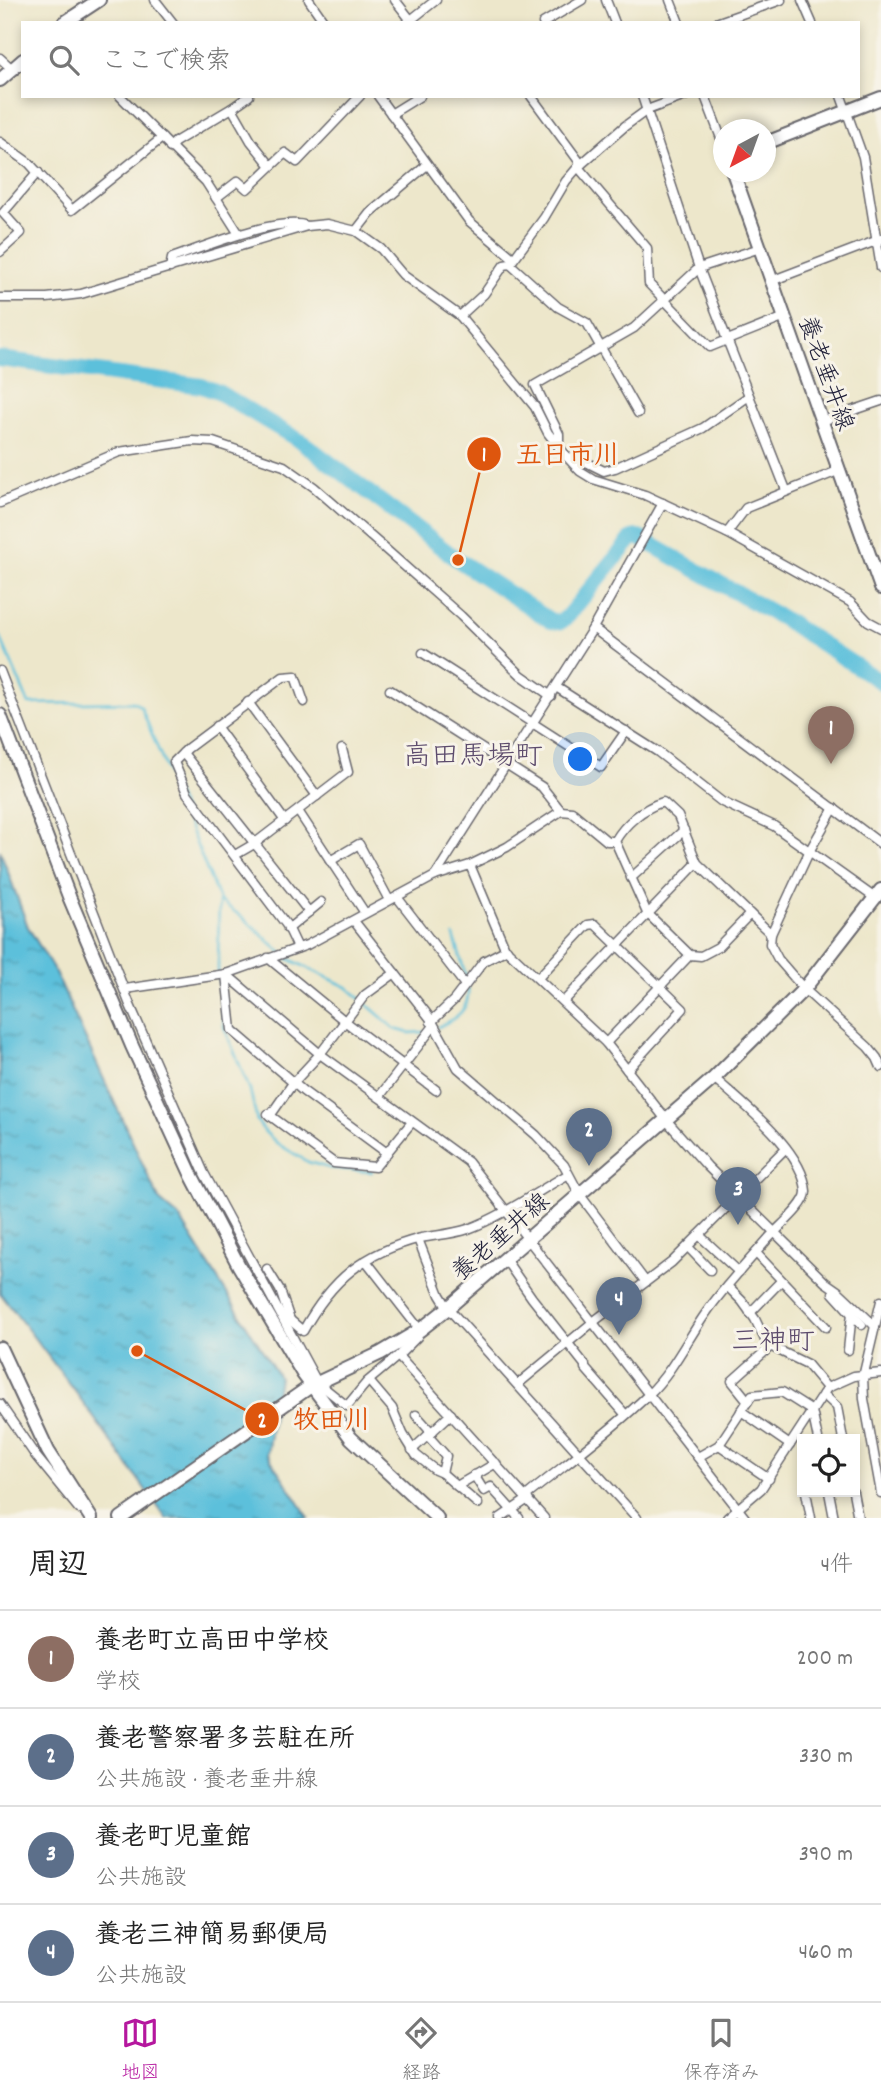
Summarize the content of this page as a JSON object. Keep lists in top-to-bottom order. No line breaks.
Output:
{"streets":{"main road":["養老垂井線"]},"districts":["高田馬場町","三神町"],"places":["五日市川","牧田川"],"north":"bottom left","page":{"search":"ここで検索","pins":["1","2","3","4"],"heading":["周辺","4件"],"list":[{"mark":"1","name":"養老町立高田中学校","note":"学校","value":"200 m"},{"mark":"2","name":"養老警察署多芸駐在所","note":"公共施設 · 養老垂井線","value":"330 m"},{"mark":"3","name":"養老町児童館","note":"公共施設","value":"390 m"},{"mark":"4","name":"養老三神簡易郵便局","note":"公共施設","value":"460 m"}],"nav":["地図","経路","保存済み"]}}
